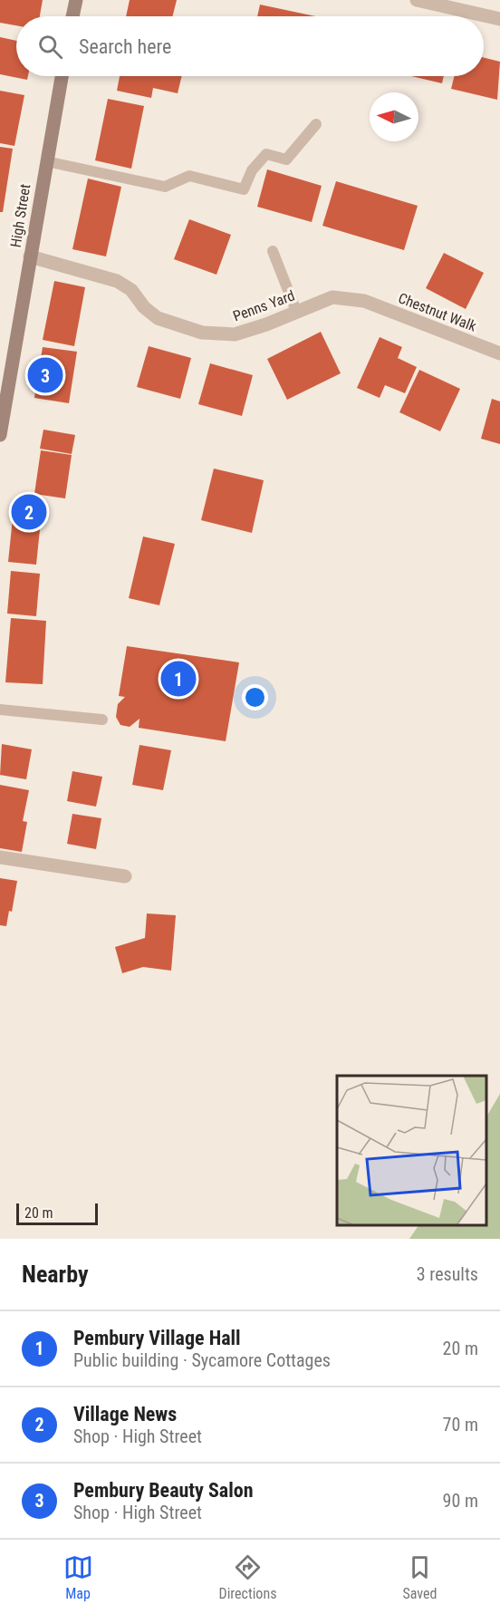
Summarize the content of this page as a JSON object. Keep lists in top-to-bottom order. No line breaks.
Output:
{"streets":{"street":["High Street","Penns Yard","Chestnut Walk"]},"crossings":[["High Street","Penns Yard"],["Penns Yard","Chestnut Walk"]],"scale_bar":"20 m","north":"left","page":{"search":"Search here","pins":["3","2","1"],"scale":"20 m","heading":["Nearby","3 results"],"list":[{"mark":"1","name":"Pembury Village Hall","note":"Public building · Sycamore Cottages","value":"20 m"},{"mark":"2","name":"Village News","note":"Shop · High Street","value":"70 m"},{"mark":"3","name":"Pembury Beauty Salon","note":"Shop · High Street","value":"90 m"}],"nav":["Map","Directions","Saved"]}}
